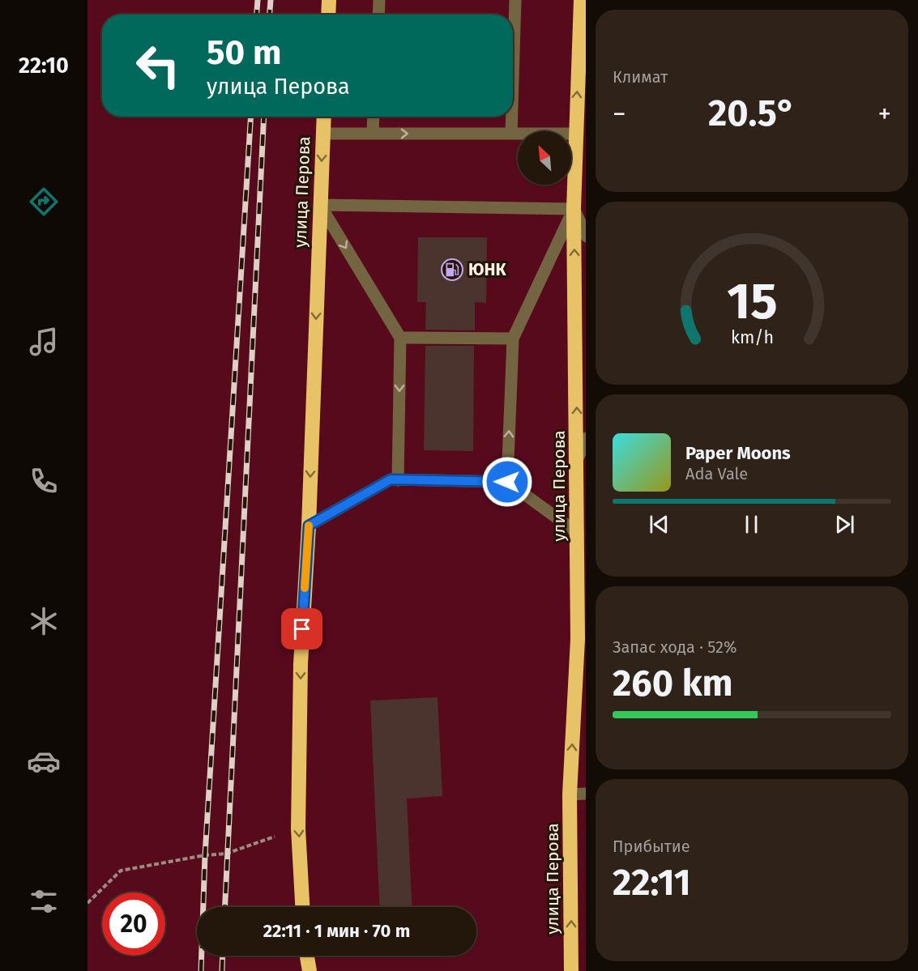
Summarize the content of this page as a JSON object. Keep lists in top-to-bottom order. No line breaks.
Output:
{"streets":{"highway":["улица Перова"]},"places":{"fuel station":["ЮНК"]},"north":"top left","page":{"tabs":"22:10","tile":["Климат",["Запас хода · 52%","260 km"],["Прибытие","22:11"]],"turn":["50 m","улица Перова"],"heat":["−","20.5°","+"],"song":["Paper Moons","Ada Vale"],"limit":"20","trip":"22:11 · 1 мин · 70 m","gauge":["15","km/h"]}}
